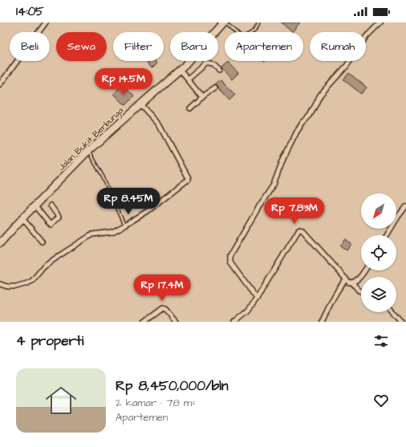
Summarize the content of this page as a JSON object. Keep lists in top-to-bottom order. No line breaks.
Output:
{"streets":{"main road":["Jalan Bukit Berbunga"]},"north":"bottom left","page":{"status":"14:05","chip":["Beli","Sewa","Filter","Baru","Apartemen","Rumah"],"price":["Rp 14.5M","Rp 8.45M","Rp 7.83M","Rp 17.4M"],"heading":"4 properti","list":[{"name":"Rp 8,450,000/bln","note":"2 kamar · 78 m² · Apartemen"}]}}
